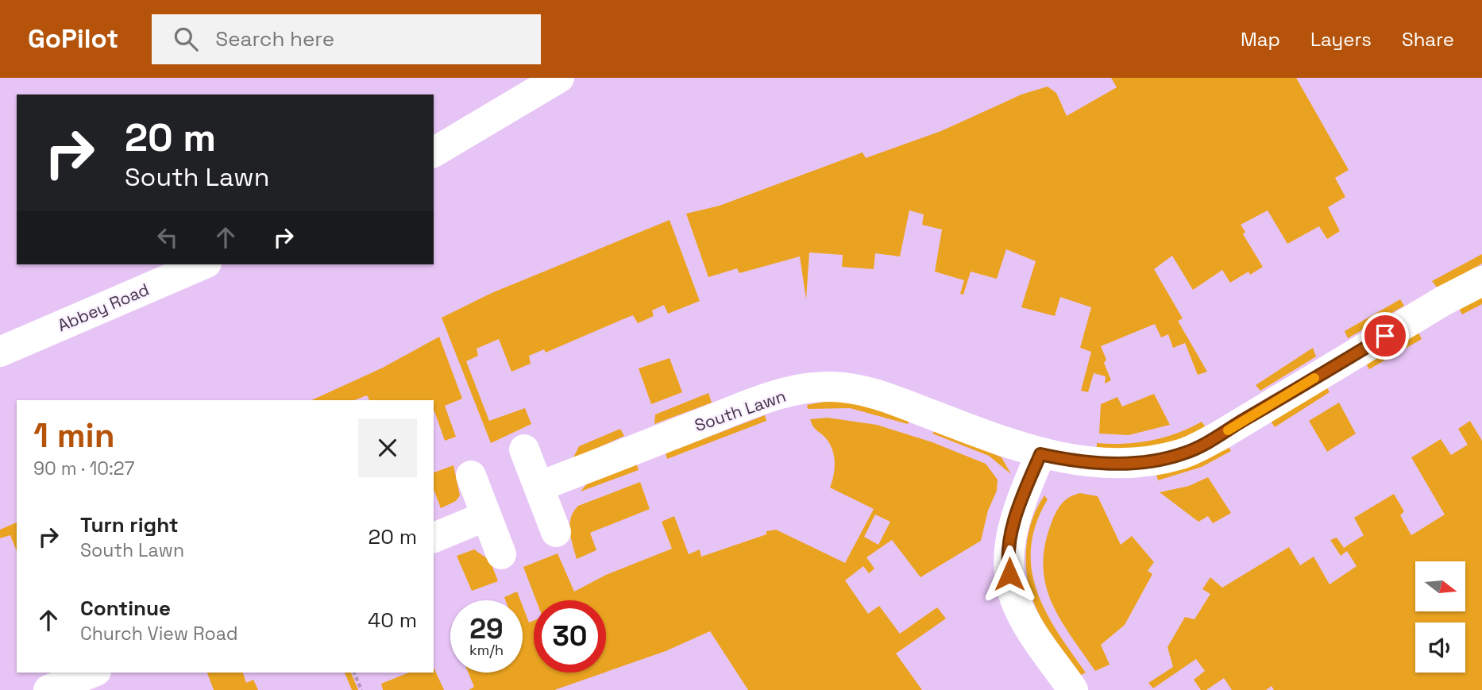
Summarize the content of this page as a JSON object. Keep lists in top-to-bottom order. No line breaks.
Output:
{"streets":{"street":["Abbey Road","South Lawn"]},"north":"right","page":{"header":"GoPilot","search":"Search here","nav":["Map","Layers","Share"],"turn":["20 m","South Lawn"],"heading":["1 min","90 m · 10:27"],"list":[{"name":"Turn right","note":"South Lawn","value":"20 m"},{"name":"Continue","note":"Church View Road","value":"40 m"}],"speed":"29 km/h","limit":"30"}}
